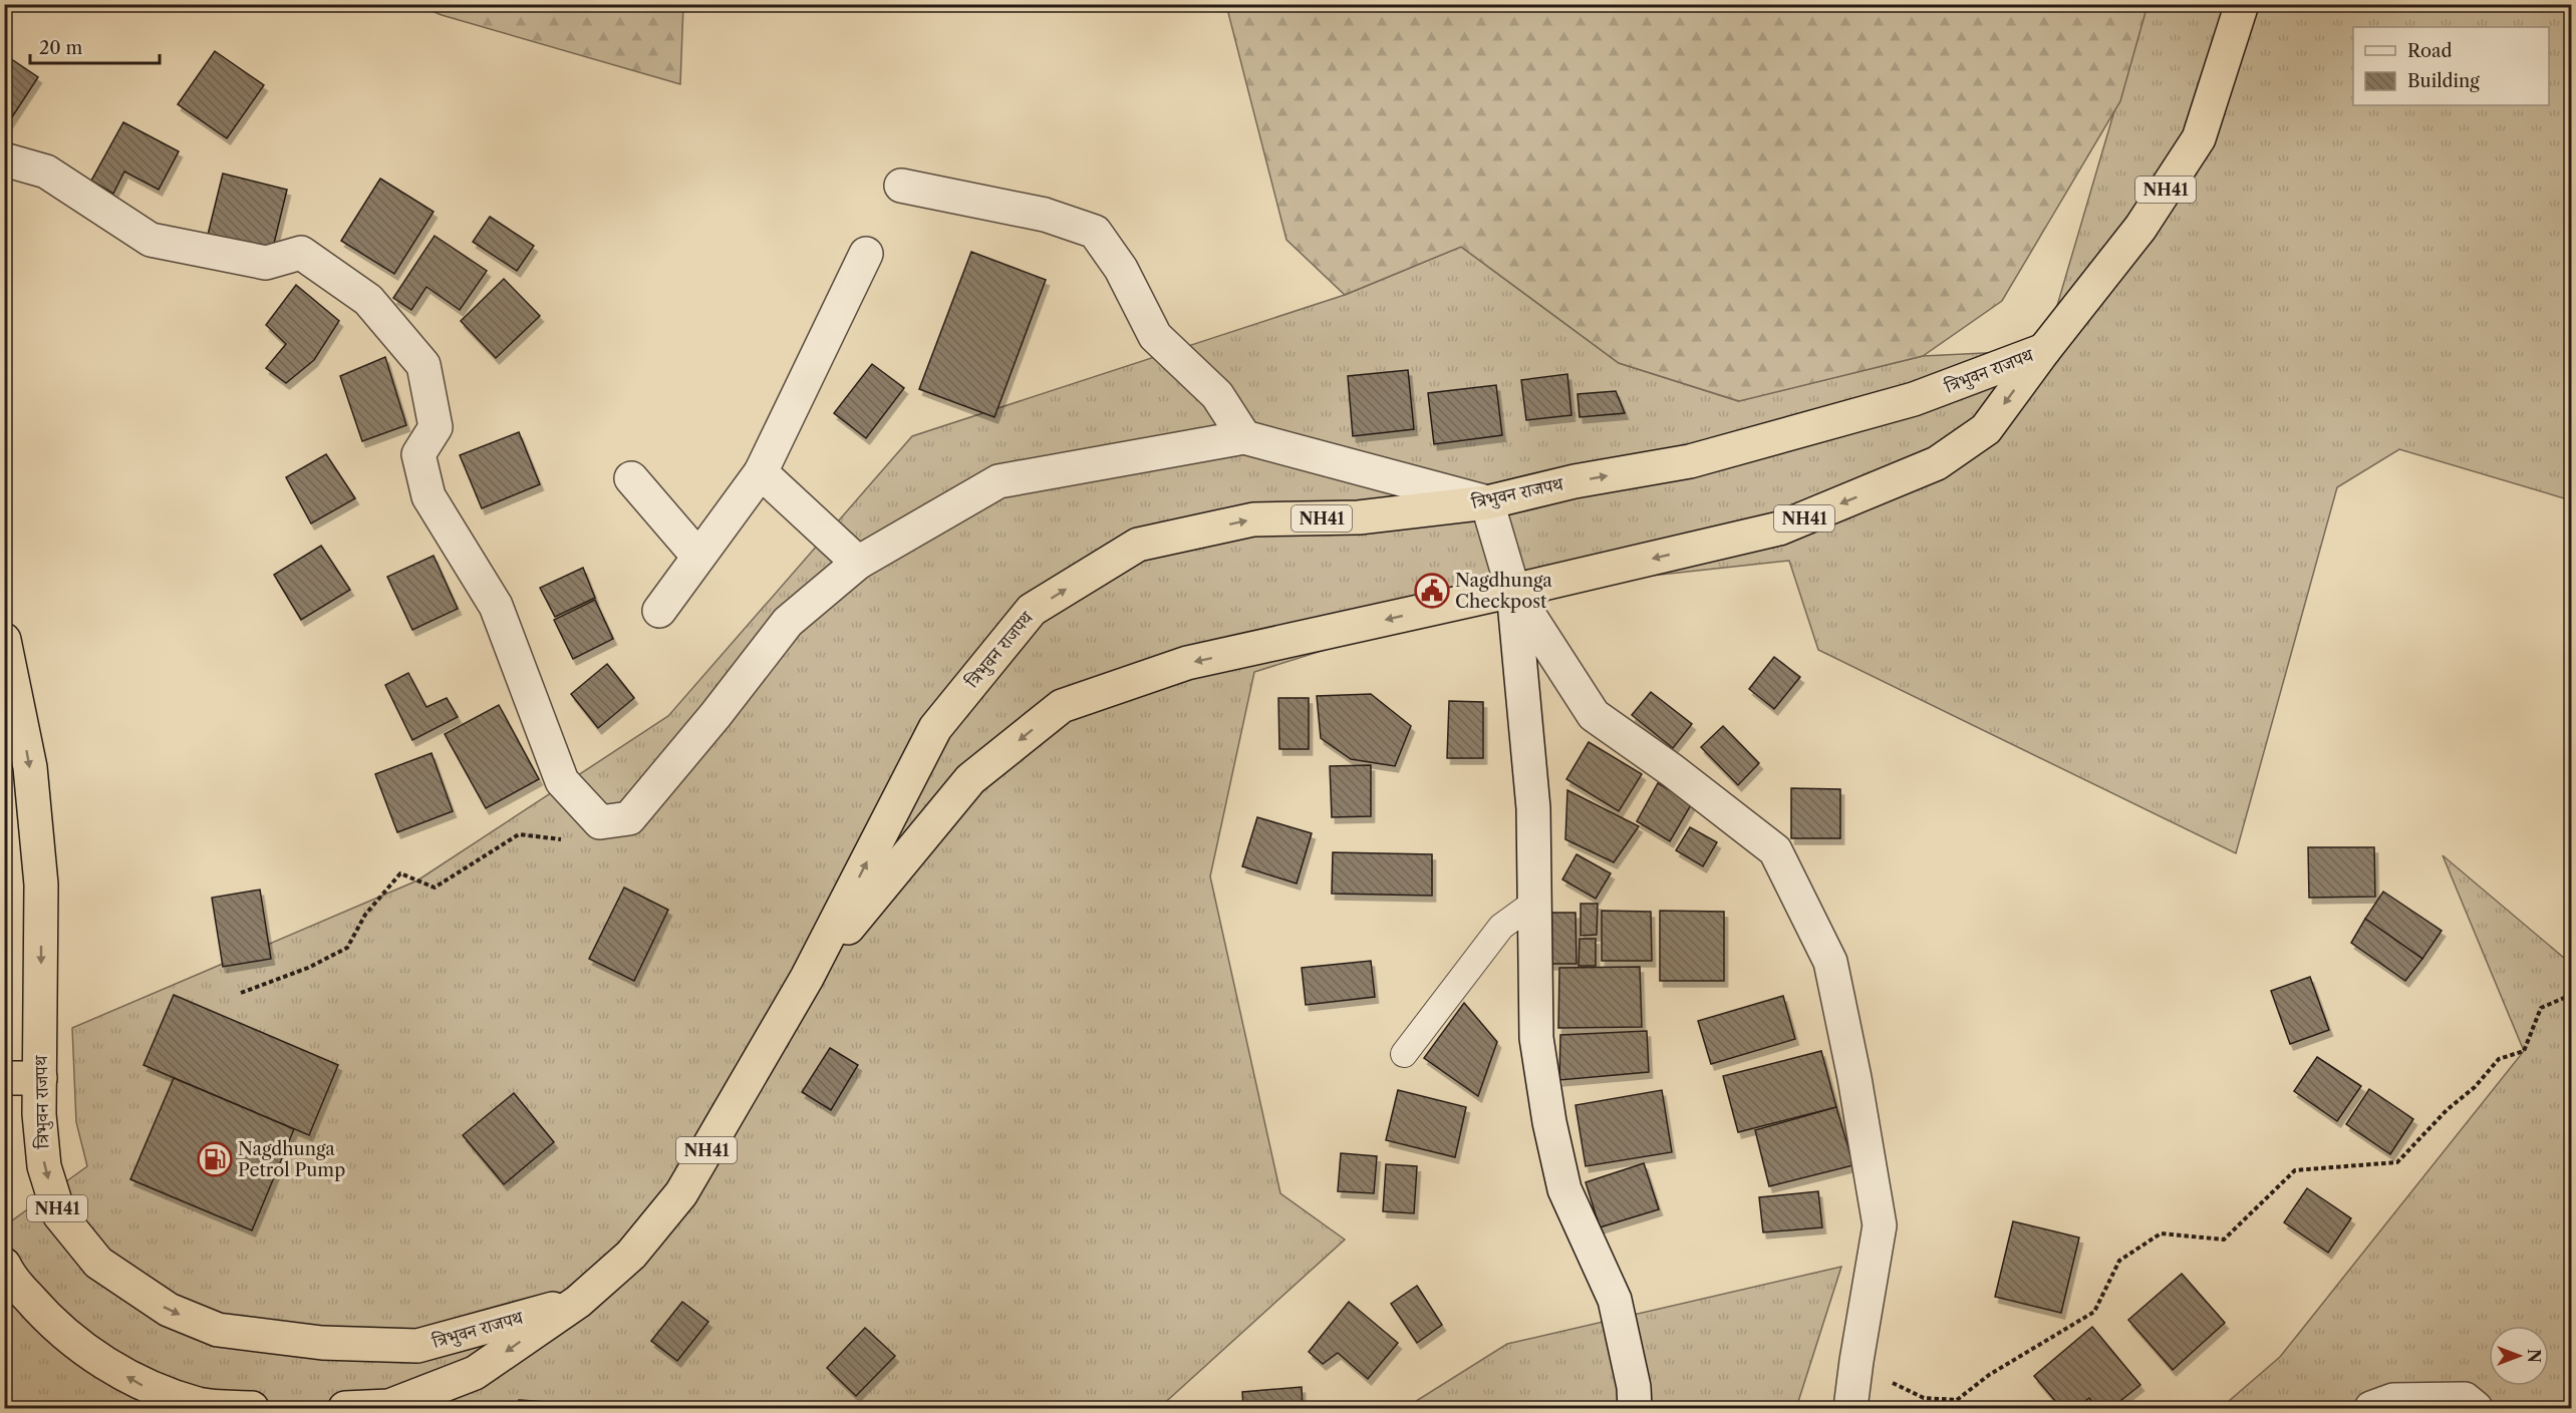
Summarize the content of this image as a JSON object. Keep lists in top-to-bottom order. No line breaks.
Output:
{"streets":{"highway":["NH41","त्रिभुवन राजपथ"]},"crossings":[["NH41","त्रिभुवन राजपथ"]],"places":{"public building":["Nagdhunga Checkpost"],"fuel station":["Nagdhunga Petrol Pump"]},"legend":["Road","Building"],"scale_bar":"20 m","north":"right"}
